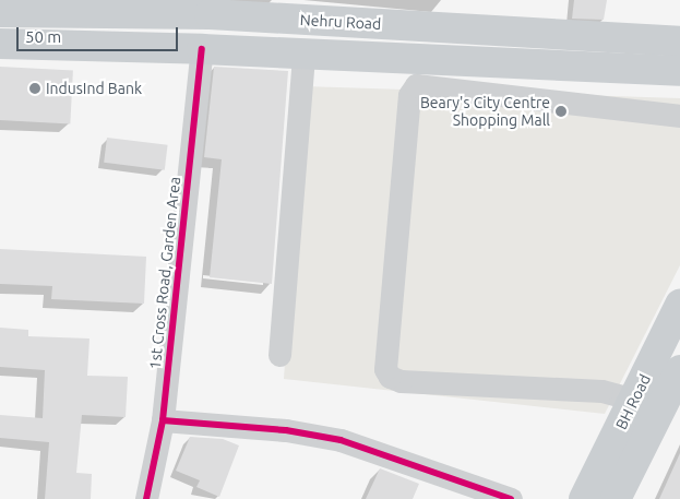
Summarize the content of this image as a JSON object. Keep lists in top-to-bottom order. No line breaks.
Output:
{"streets":{"main road":["Nehru Road","BH Road"],"street":["1st Cross Road, Garden Area"]},"places":["IndusInd Bank","Beary's City Centre Shopping Mall"],"scale_bar":"50 m"}
